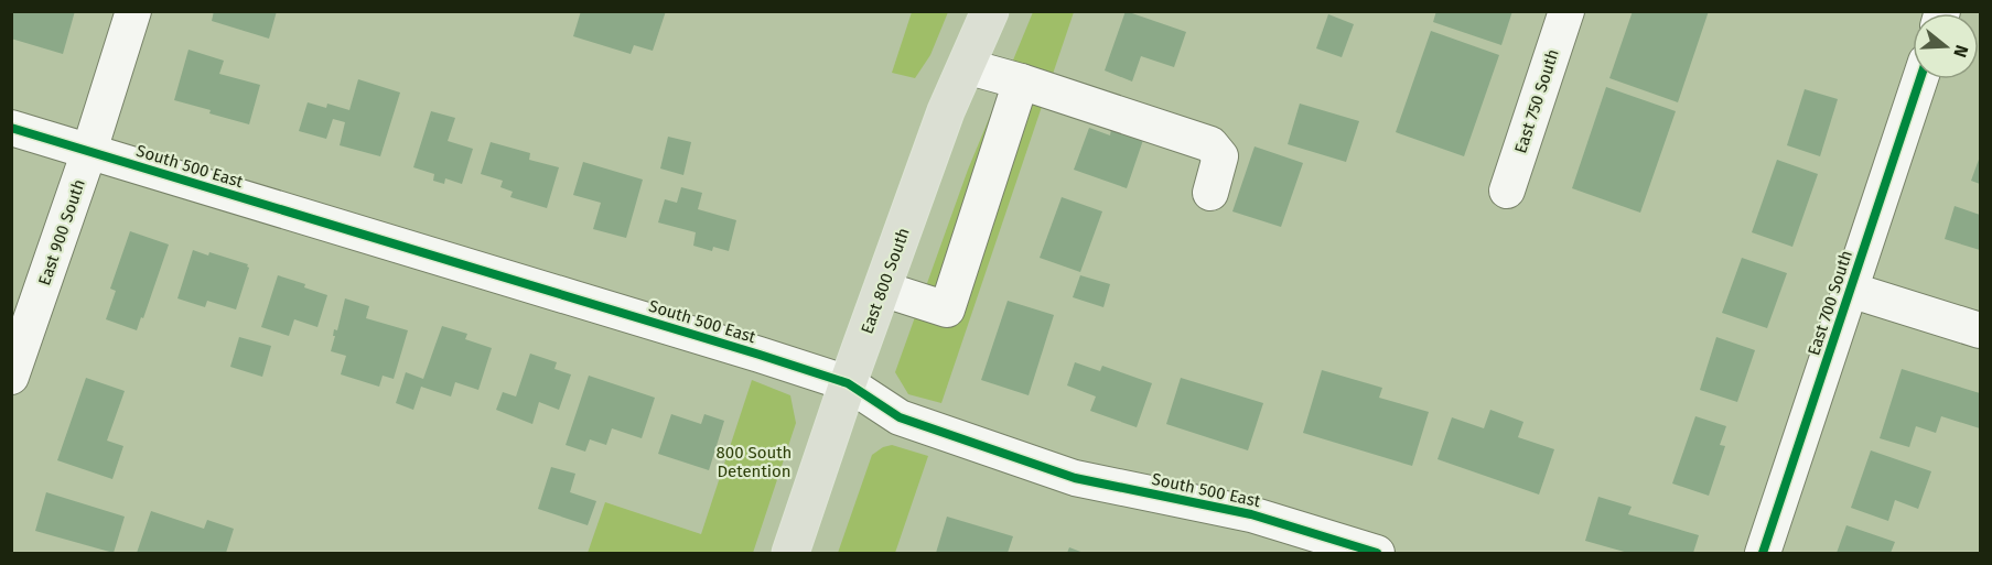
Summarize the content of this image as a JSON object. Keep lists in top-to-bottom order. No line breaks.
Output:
{"streets":{"main road":["East 800 South"],"street":["East 750 South","South 500 East","East 900 South","East 700 South"]},"crossings":[["South 500 East","East 900 South"],["South 500 East","East 800 South"]],"parks":["800 South Detention"],"north":"right"}
